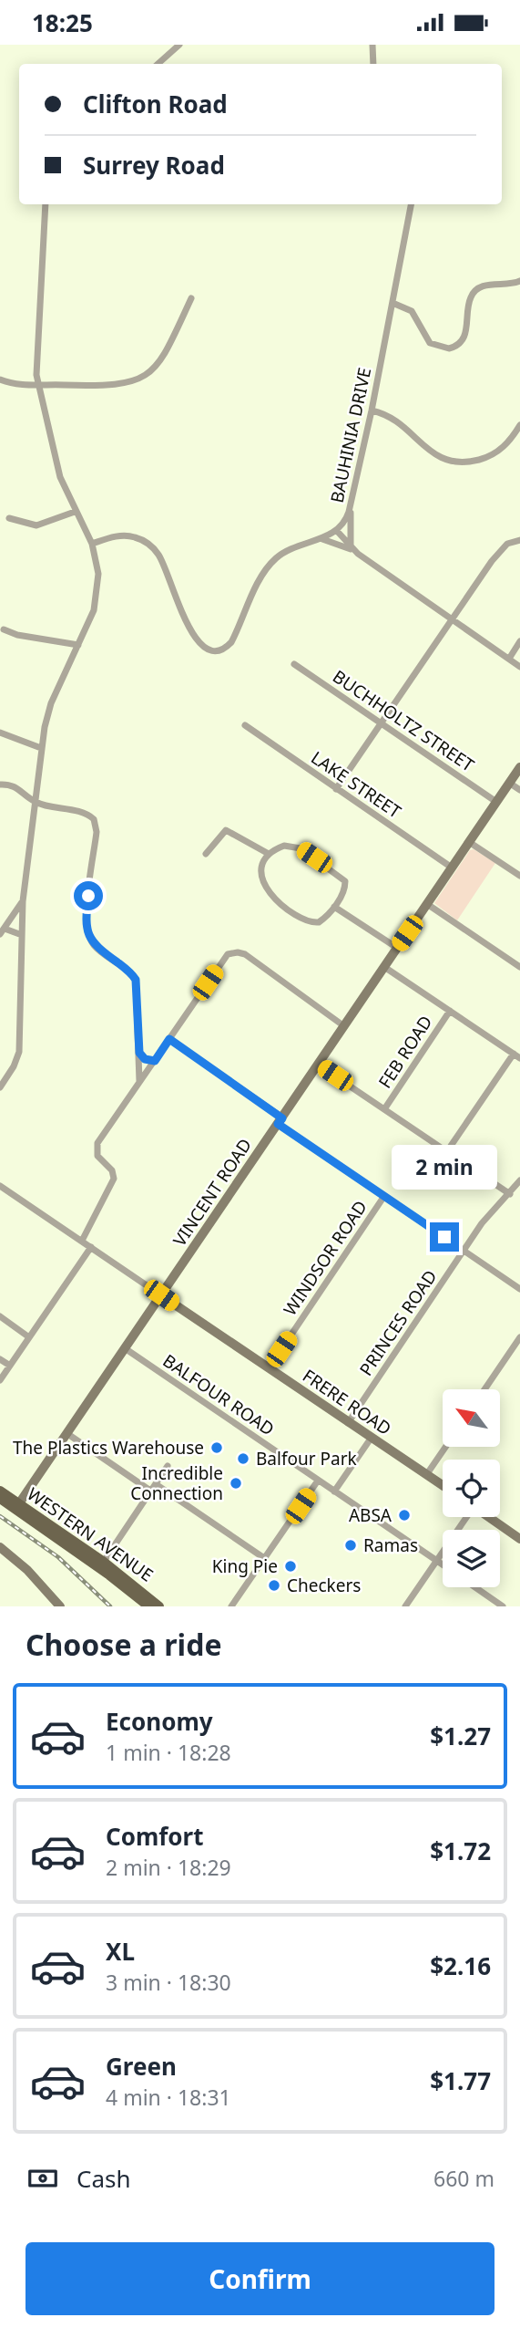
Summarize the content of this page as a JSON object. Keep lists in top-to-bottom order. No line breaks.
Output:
{"streets":{"main road":["WESTERN AVENUE"],"street":["BAUHINIA DRIVE","BUCHHOLTZ STREET","LAKE STREET","FEB ROAD","VINCENT ROAD","WINDSOR ROAD","PRINCES ROAD","BALFOUR ROAD","FRERE ROAD"]},"crossings":[["BUCHHOLTZ STREET","VINCENT ROAD"],["LAKE STREET","VINCENT ROAD"],["VINCENT ROAD","BALFOUR ROAD"],["VINCENT ROAD","FRERE ROAD"],["VINCENT ROAD","WESTERN AVENUE"],["WINDSOR ROAD","FRERE ROAD"],["PRINCES ROAD","FRERE ROAD"]],"places":["The Plastics Warehouse","Balfour Park","Incredible Connection","ABSA","Ramas","King Pie","Checkers"],"north":"top left","page":{"status":"18:25","banner":["Clifton Road","Surrey Road"],"bubble":"2 min","heading":"Choose a ride","list":[{"name":"Economy","note":"1 min · 18:28","value":"$1.27"},{"name":"Comfort","note":"2 min · 18:29","value":"$1.72"},{"name":"XL","note":"3 min · 18:30","value":"$2.16"},{"name":"Green","note":"4 min · 18:31","value":"$1.77"}],"pay":["Cash","660 m"],"buttons":"Confirm"}}
